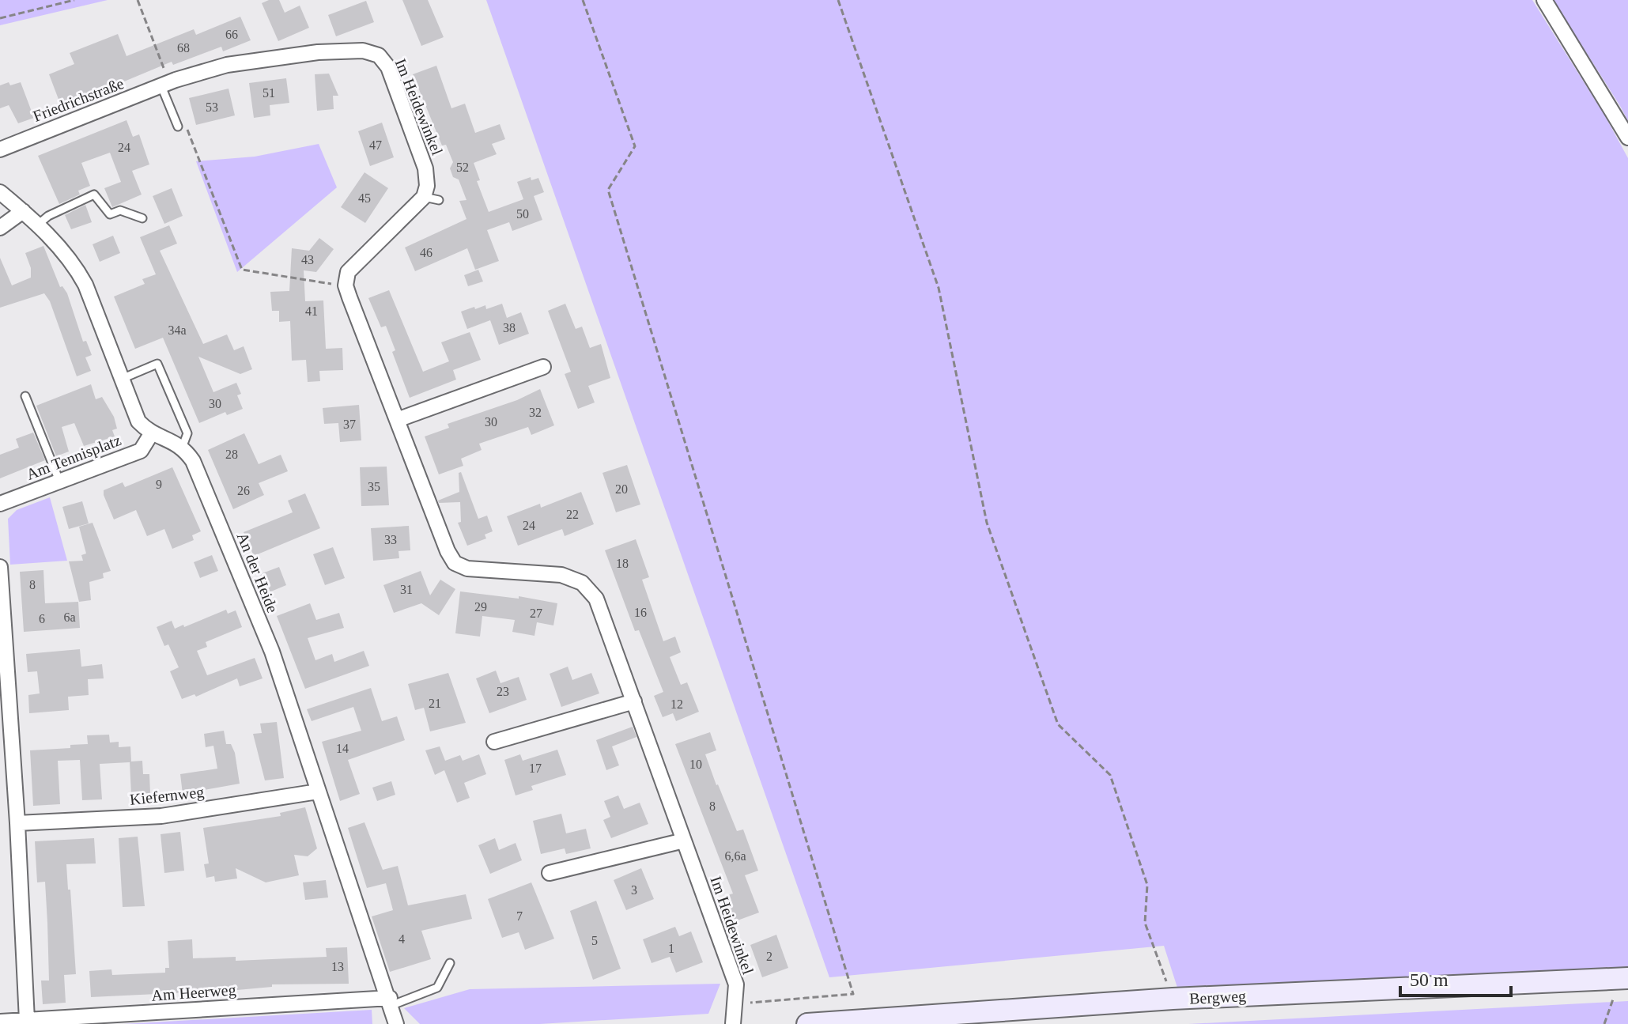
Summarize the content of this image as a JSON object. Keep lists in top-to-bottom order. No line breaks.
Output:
{"streets":{"main road":["Bergweg"],"street":["Friedrichstraße","Im Heidewinkel","Am Tennisplatz","An der Heide","Kiefernweg","Am Heerweg"]},"crossings":[["Friedrichstraße","Im Heidewinkel"],["An der Heide","Kiefernweg"],["An der Heide","Am Heerweg"]],"house_numbers":["66","68","51","53","47","24","52","45","50","46","43","41","38","34a","30","32","30","37","28","9","35","20","26","22","24","33","18","8","31","29","16","27","6a","6","23","21","12","14","10","17","8","6,6a","3","7","4","5","1","2","13"],"scale_bar":"50 m"}
